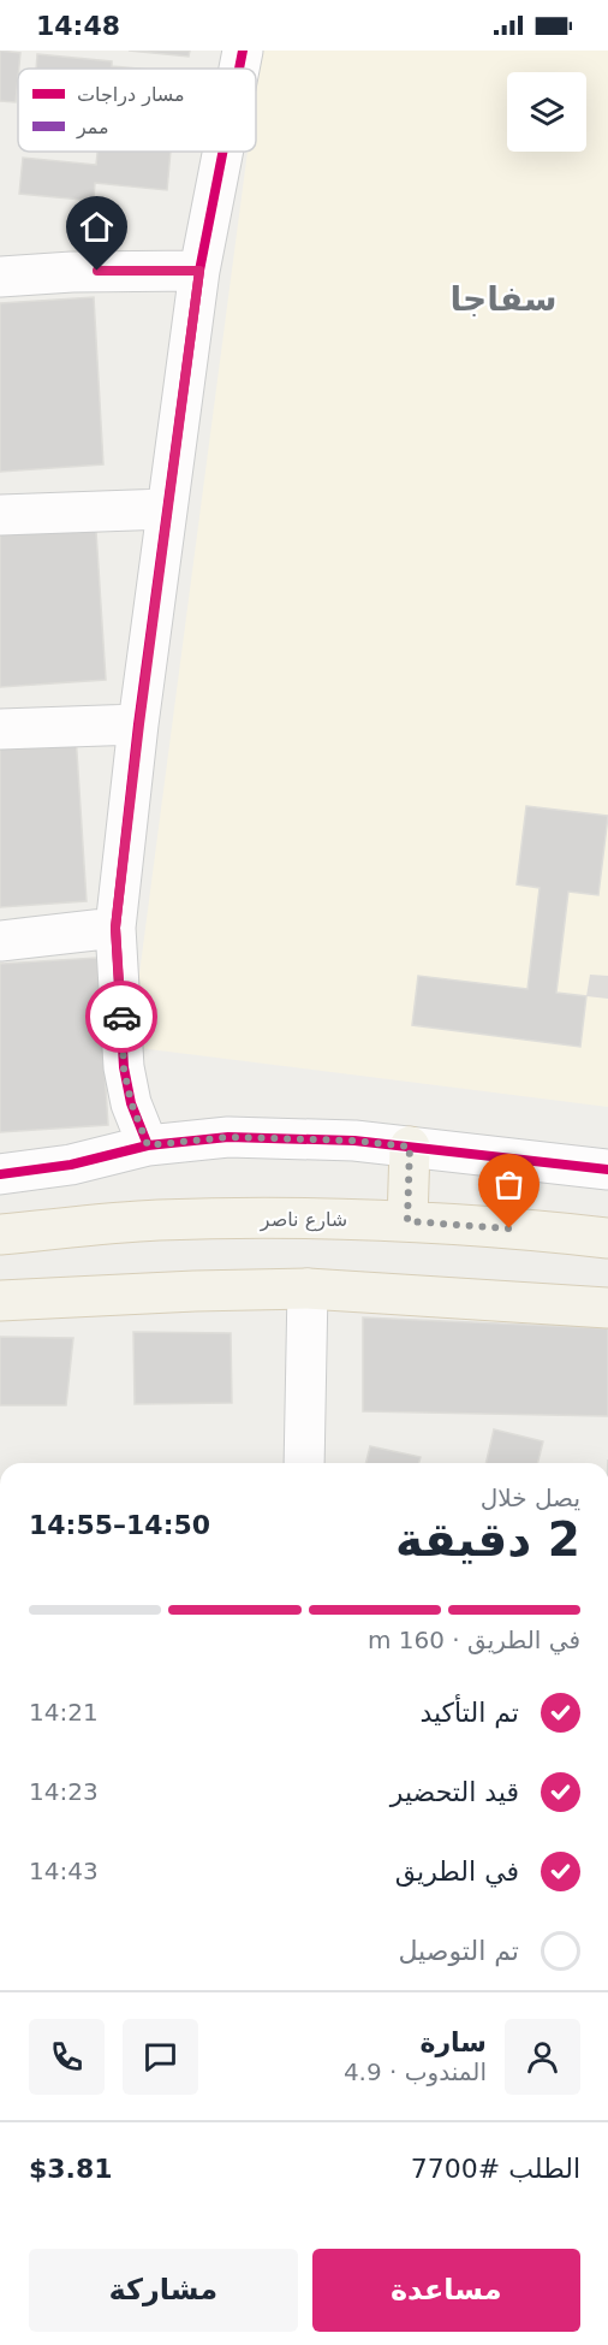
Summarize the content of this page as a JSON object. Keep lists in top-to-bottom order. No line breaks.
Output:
{"streets":{"main road":["شارع ناصر"]},"districts":["سفاجا"],"legend":["مسار دراجات","ممر"],"page":{"status":"14:48","heading":["2 دقيقة","يصل خلال","14:50–14:55"],"panel":["سارة","المندوب · 4.9","الطلب #7700","$3.81"],"bar":"في الطريق · 160 m","list":[["تم التأكيد","14:21"],["قيد التحضير","14:23"],["في الطريق","14:43"],"تم التوصيل"],"buttons":["مساعدة","مشاركة"]}}
